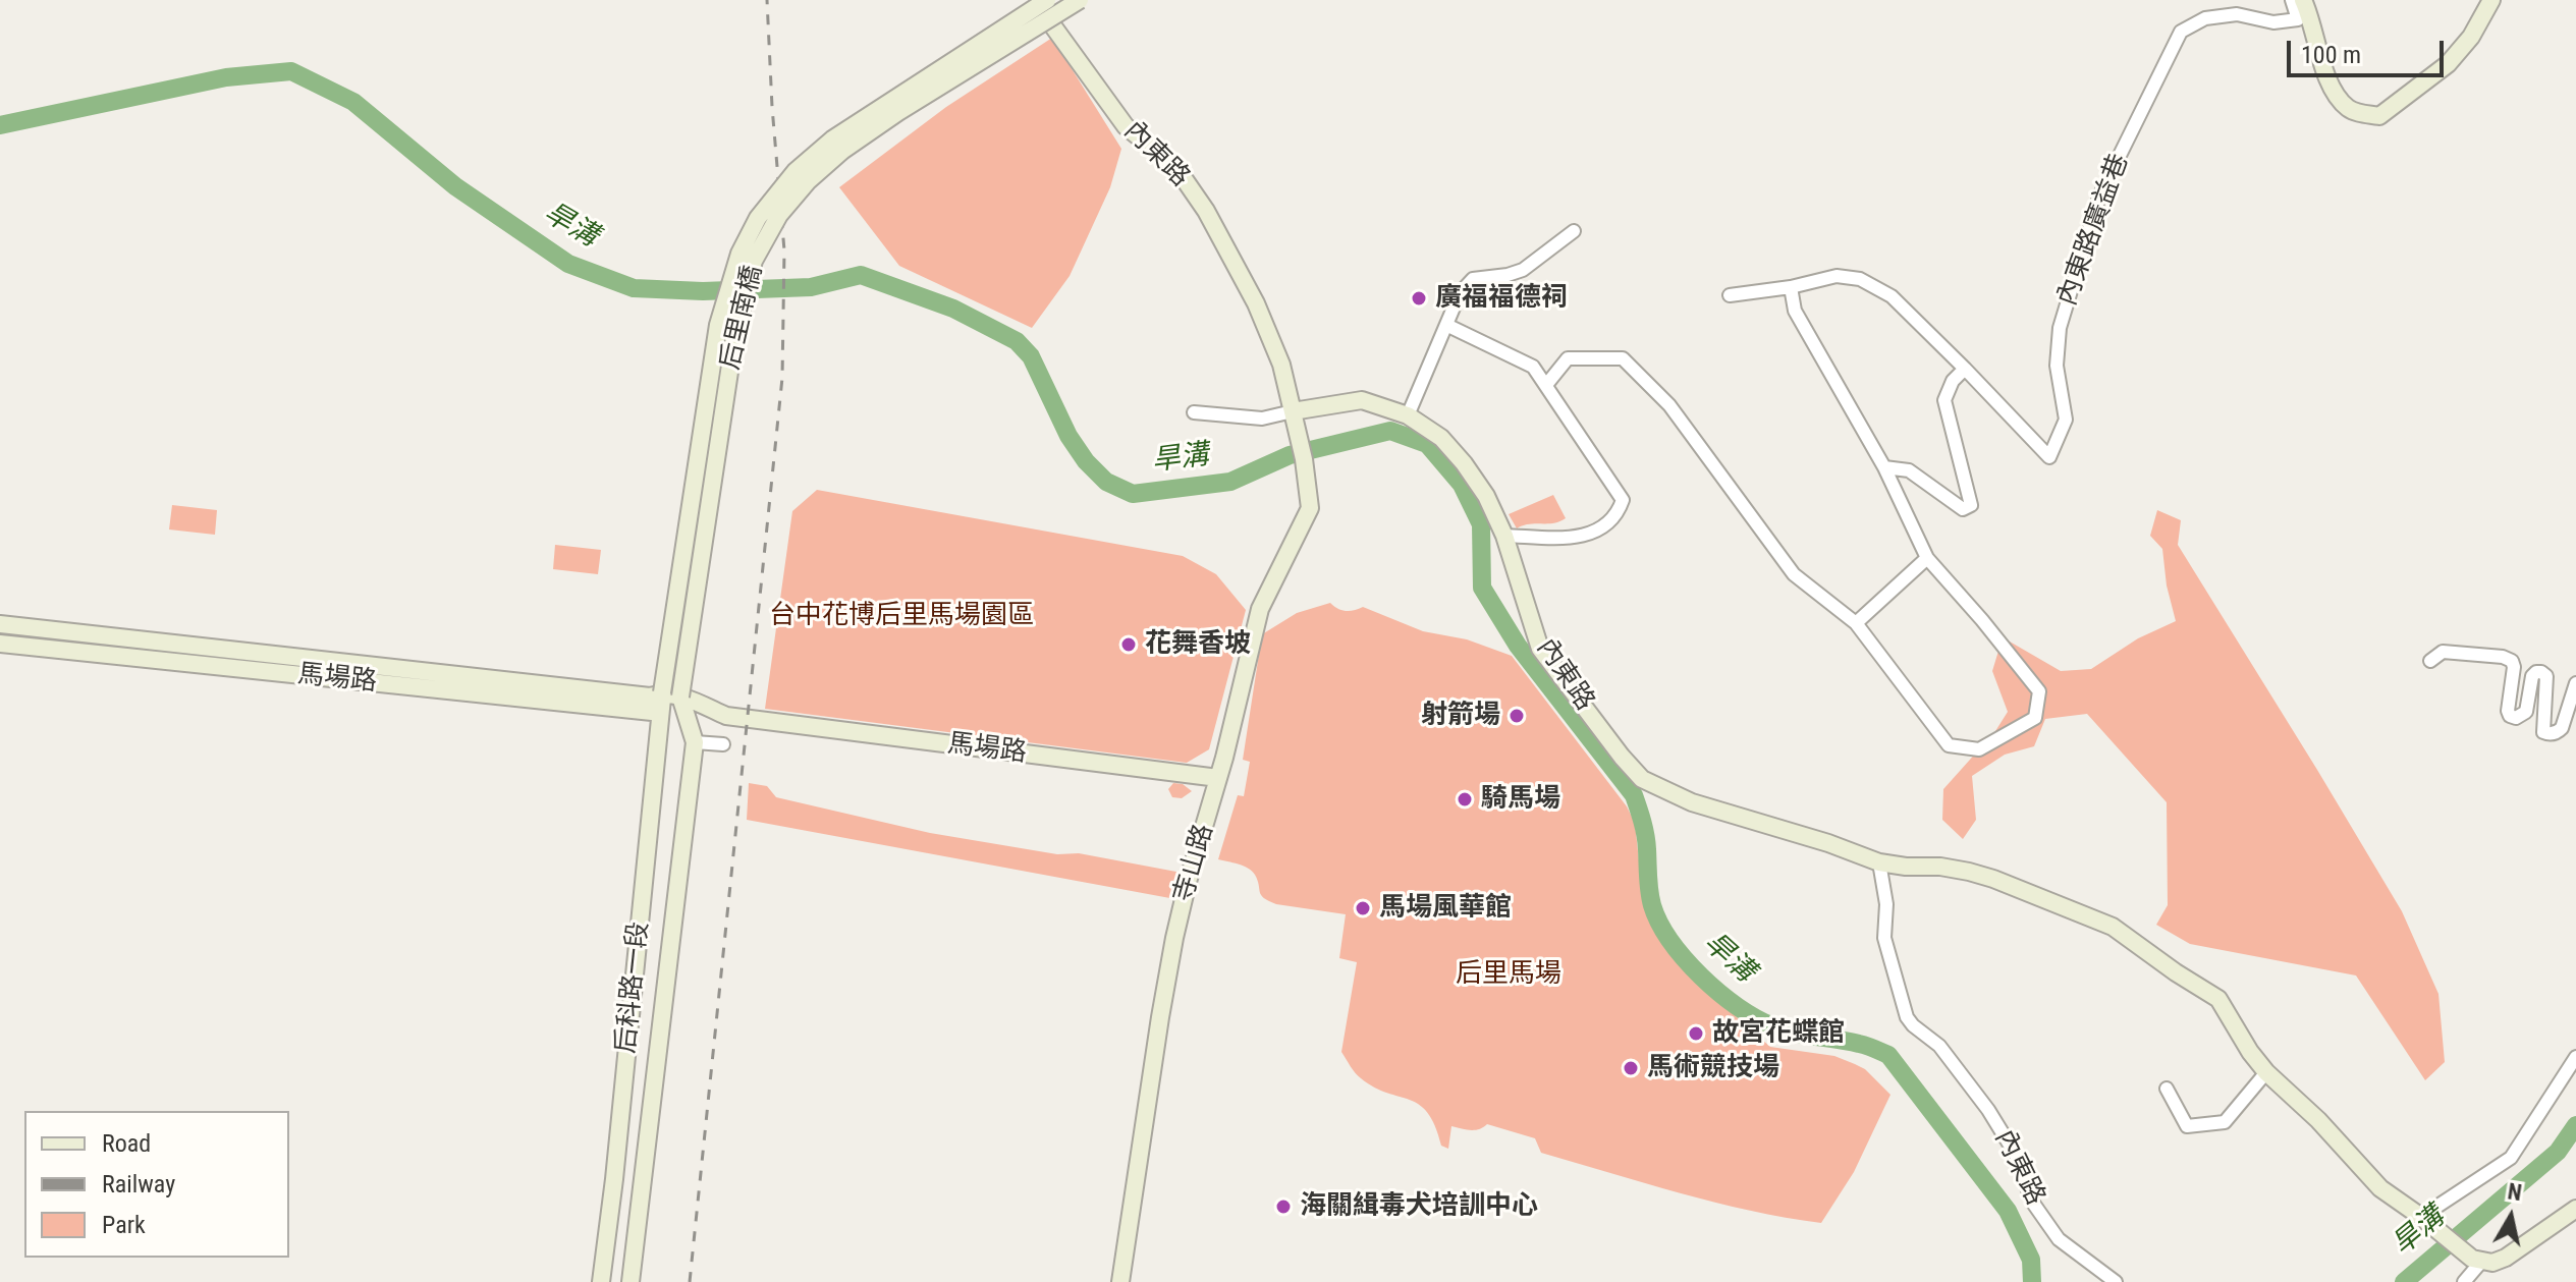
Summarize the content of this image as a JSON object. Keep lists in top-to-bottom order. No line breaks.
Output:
{"streets":{"street":["內東路","內東路廣益巷","后里南橋","馬場路","寺山路","后科路一段"]},"crossings":[["內東路","寺山路"],["后里南橋","馬場路"],["后里南橋","后科路一段"],["馬場路","寺山路"],["馬場路","后科路一段"]],"water":["旱溝"],"parks":["台中花博后里馬場園區","后里馬場"],"places":["廣福福德祠","花舞香坡","射箭場","騎馬場","馬場風華館","故宮花蝶館","馬術競技場","海關緝毒犬培訓中心"],"legend":["Road","Railway","Park"],"scale_bar":"100 m","north":"top"}
